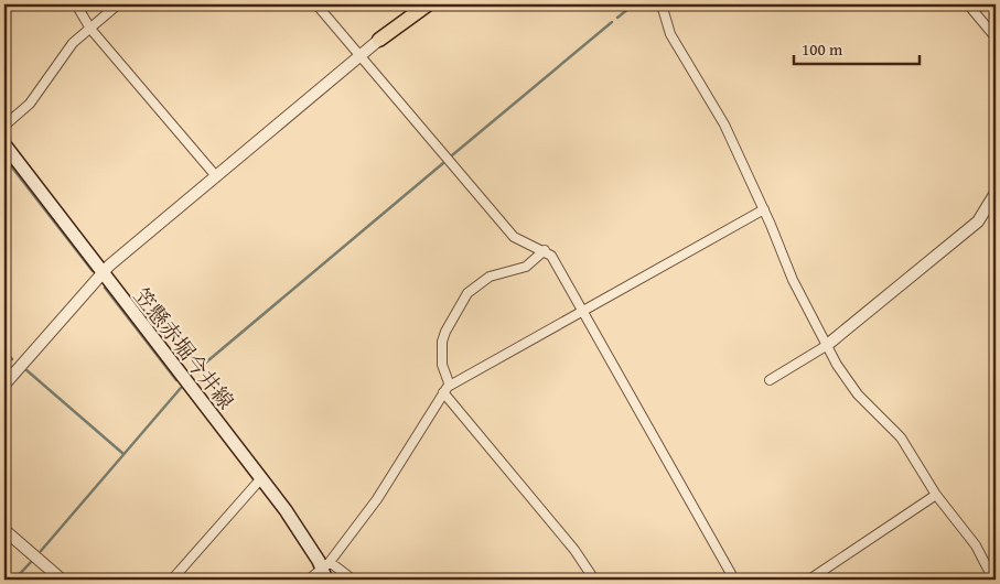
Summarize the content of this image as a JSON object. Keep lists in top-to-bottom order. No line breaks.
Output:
{"streets":{"main road":["笠懸赤堀今井線"]},"scale_bar":"100 m"}
